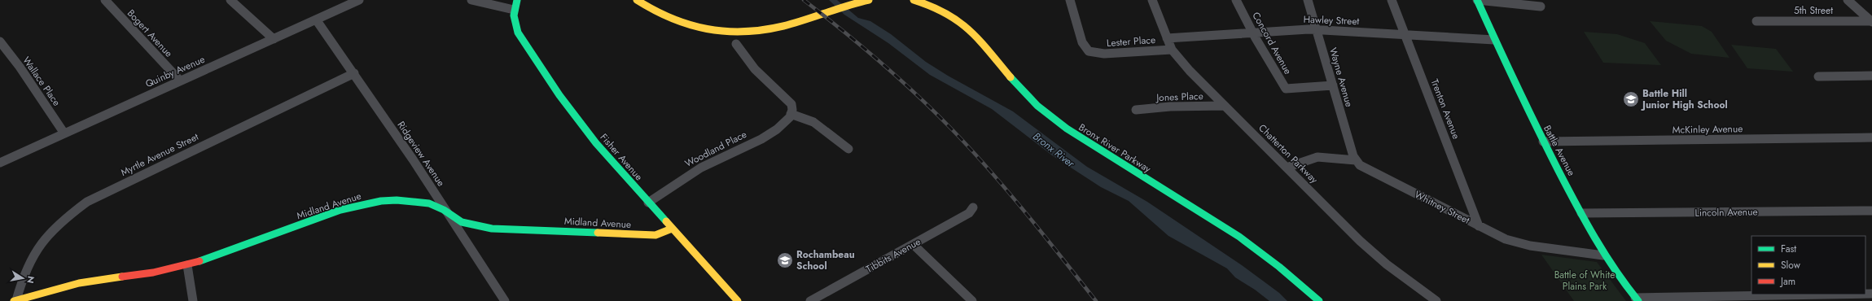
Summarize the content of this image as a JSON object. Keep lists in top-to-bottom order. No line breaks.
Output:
{"streets":{"main road":["Bronx River Parkway","Battle Avenue","Fisher Avenue","Midland Avenue"],"street":["5th Street","Hawley Street","Bogert Avenue","Lester Place","Concord Avenue","Quinby Avenue","Wayne Avenue","Wallace Place","Jones Place","Trenton Avenue","McKinley Avenue","Woodland Place","Ridgeview Avenue","Chatterton Parkway","Myrtle Avenue Street","Whitney Street","Lincoln Avenue","Tibbits Avenue"]},"crossings":[["Hawley Street","Concord Avenue"],["Hawley Street","Wayne Avenue"],["Hawley Street","Trenton Avenue"],["Hawley Street","Battle Avenue"],["Hawley Street","Chatterton Parkway"],["Bogert Avenue","Quinby Avenue"],["Lester Place","Chatterton Parkway"],["Concord Avenue","Wayne Avenue"],["Quinby Avenue","Wallace Place"],["Quinby Avenue","Ridgeview Avenue"],["Wayne Avenue","Whitney Street"],["Jones Place","Chatterton Parkway"],["Trenton Avenue","Whitney Street"],["McKinley Avenue","Battle Avenue"],["Woodland Place","Fisher Avenue"],["Battle Avenue","Whitney Street"],["Battle Avenue","Lincoln Avenue"],["Ridgeview Avenue","Myrtle Avenue Street"],["Ridgeview Avenue","Midland Avenue"],["Myrtle Avenue Street","Midland Avenue"],["Fisher Avenue","Midland Avenue"]],"water":["Bronx River"],"parks":["Battle of White Plains Park"],"places":{"school or university":["Battle Hill Junior High School","Rochambeau School"]},"legend":["Fast","Slow","Jam"],"north":"right"}
